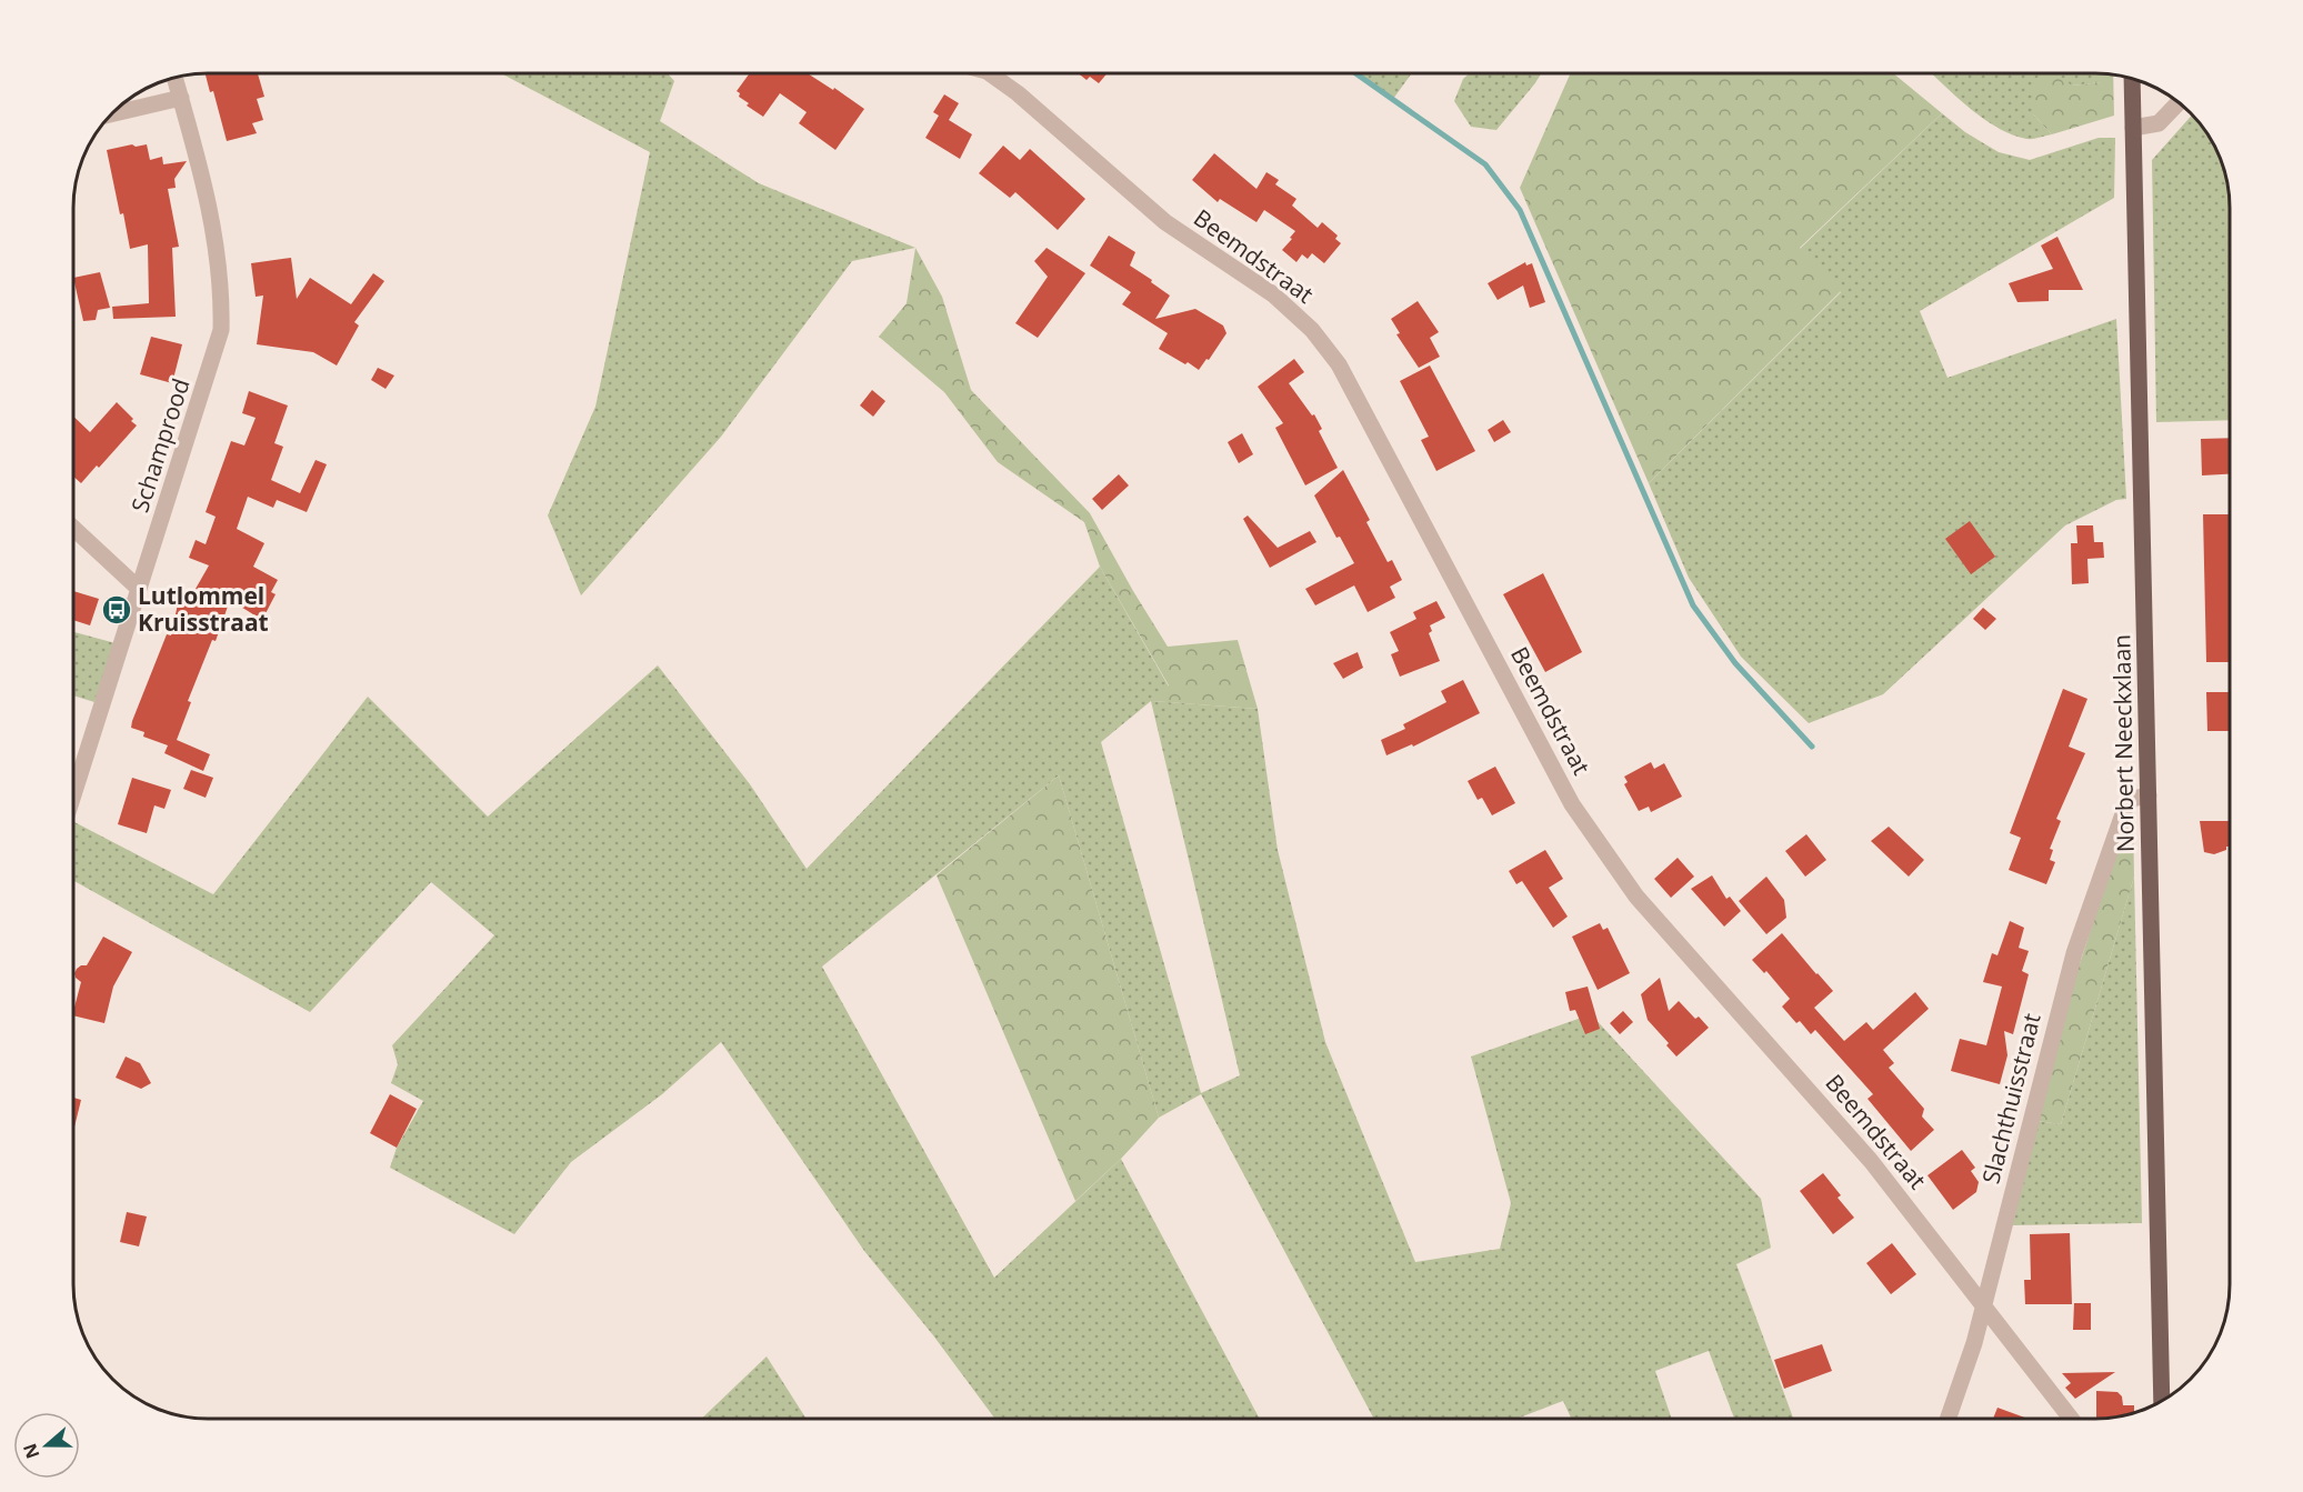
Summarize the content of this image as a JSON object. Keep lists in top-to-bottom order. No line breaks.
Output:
{"streets":{"main road":["Norbert Neeckxlaan"],"street":["Beemdstraat","Schamprood","Slachthuisstraat"]},"crossings":[["Beemdstraat","Slachthuisstraat"],["Norbert Neeckxlaan","Slachthuisstraat"]],"places":{"bus stop":["Lutlommel Kruisstraat"]},"north":"left"}
